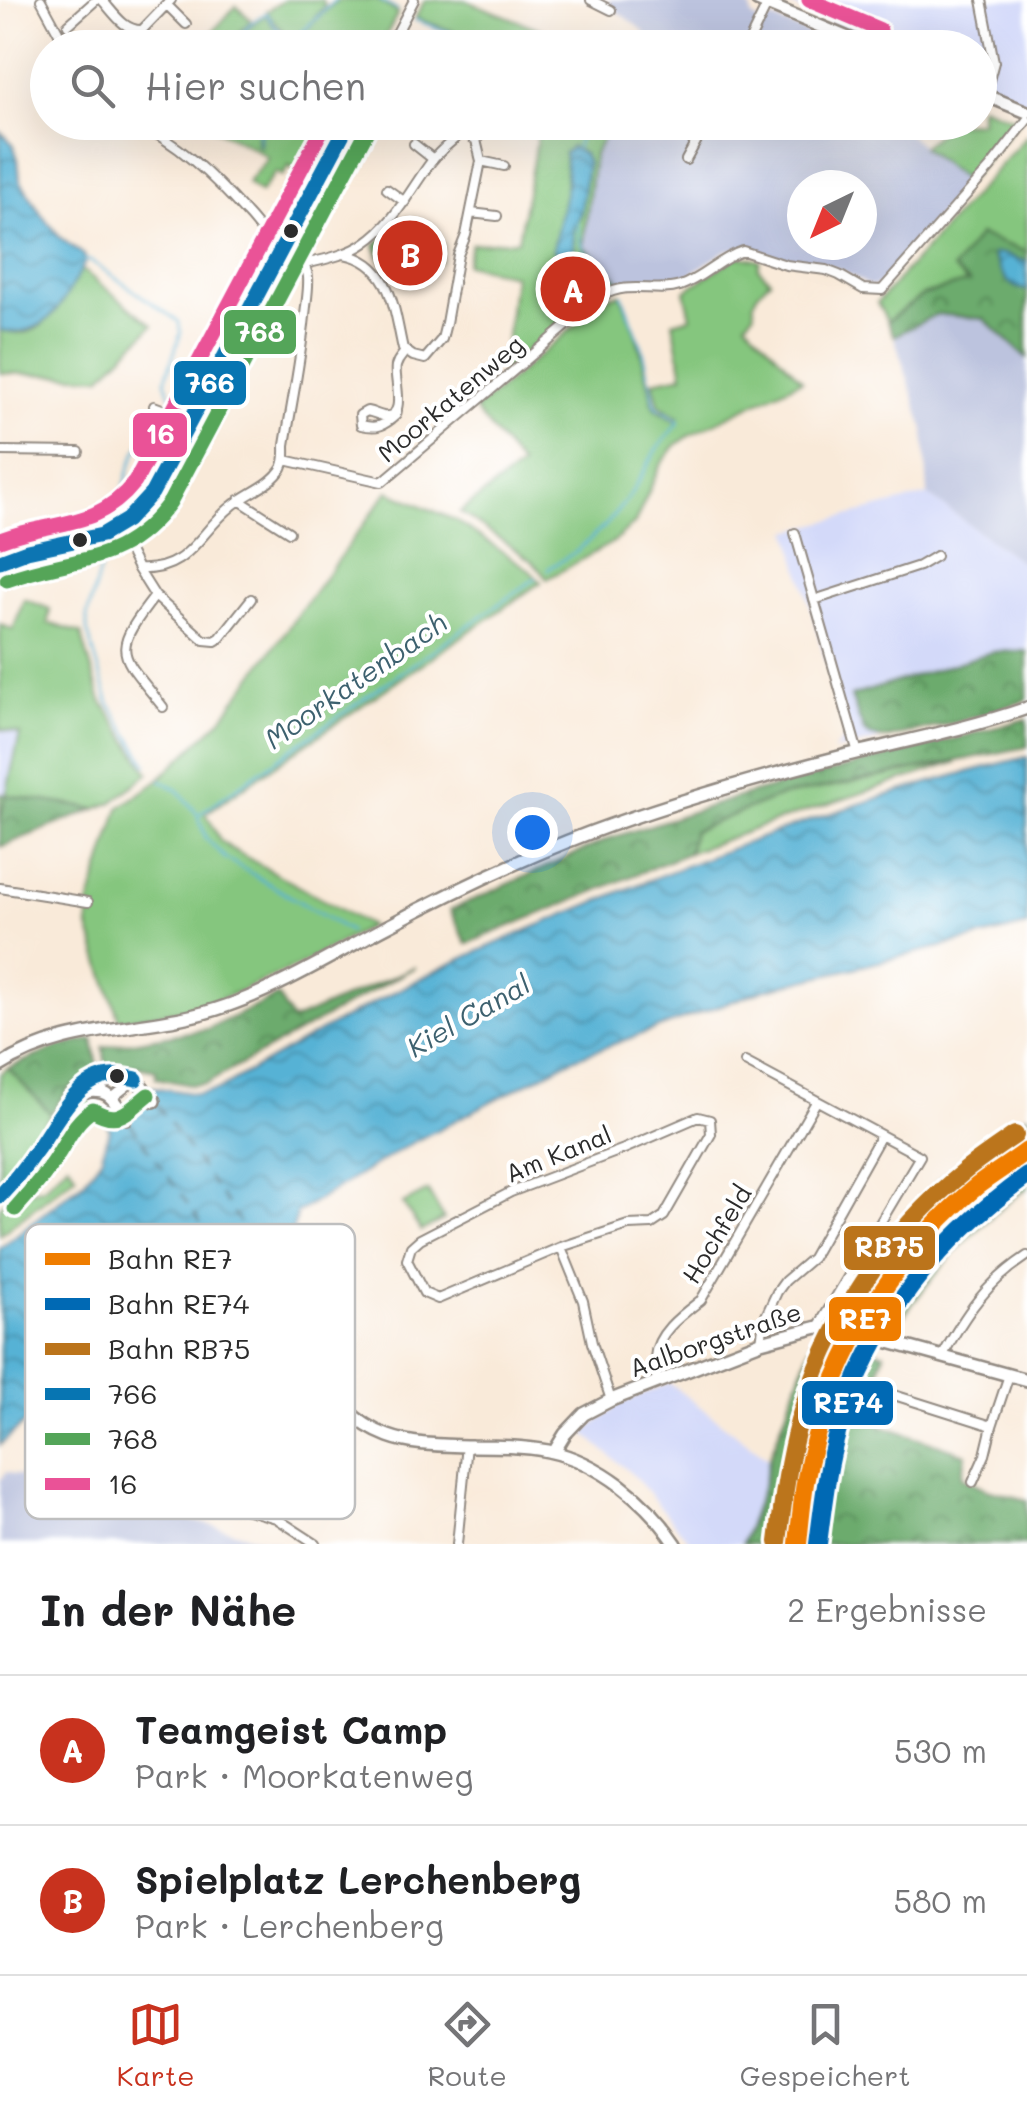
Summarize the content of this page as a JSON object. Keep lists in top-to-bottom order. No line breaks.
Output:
{"streets":{"main road":["Aalborgstraße"],"street":["Moorkatenweg","Am Kanal","Hochfeld"]},"crossings":[["Hochfeld","Aalborgstraße"]],"water":["Moorkatenbach","Kiel Canal"],"lines":["transit line 16","transit line 766","transit line 768","rail line RB75","rail line RE7","rail line RE74"],"legend":["Bahn RE7","Bahn RE74","Bahn RB75","766","768","16"],"north":"bottom left","page":{"search":"Hier suchen","pins":["B","A"],"heading":["In der Nähe","2 Ergebnisse"],"list":[{"mark":"A","name":"Teamgeist Camp","note":"Park · Moorkatenweg","value":"530 m"},{"mark":"B","name":"Spielplatz Lerchenberg","note":"Park · Lerchenberg","value":"580 m"}],"nav":["Karte","Route","Gespeichert"]}}
